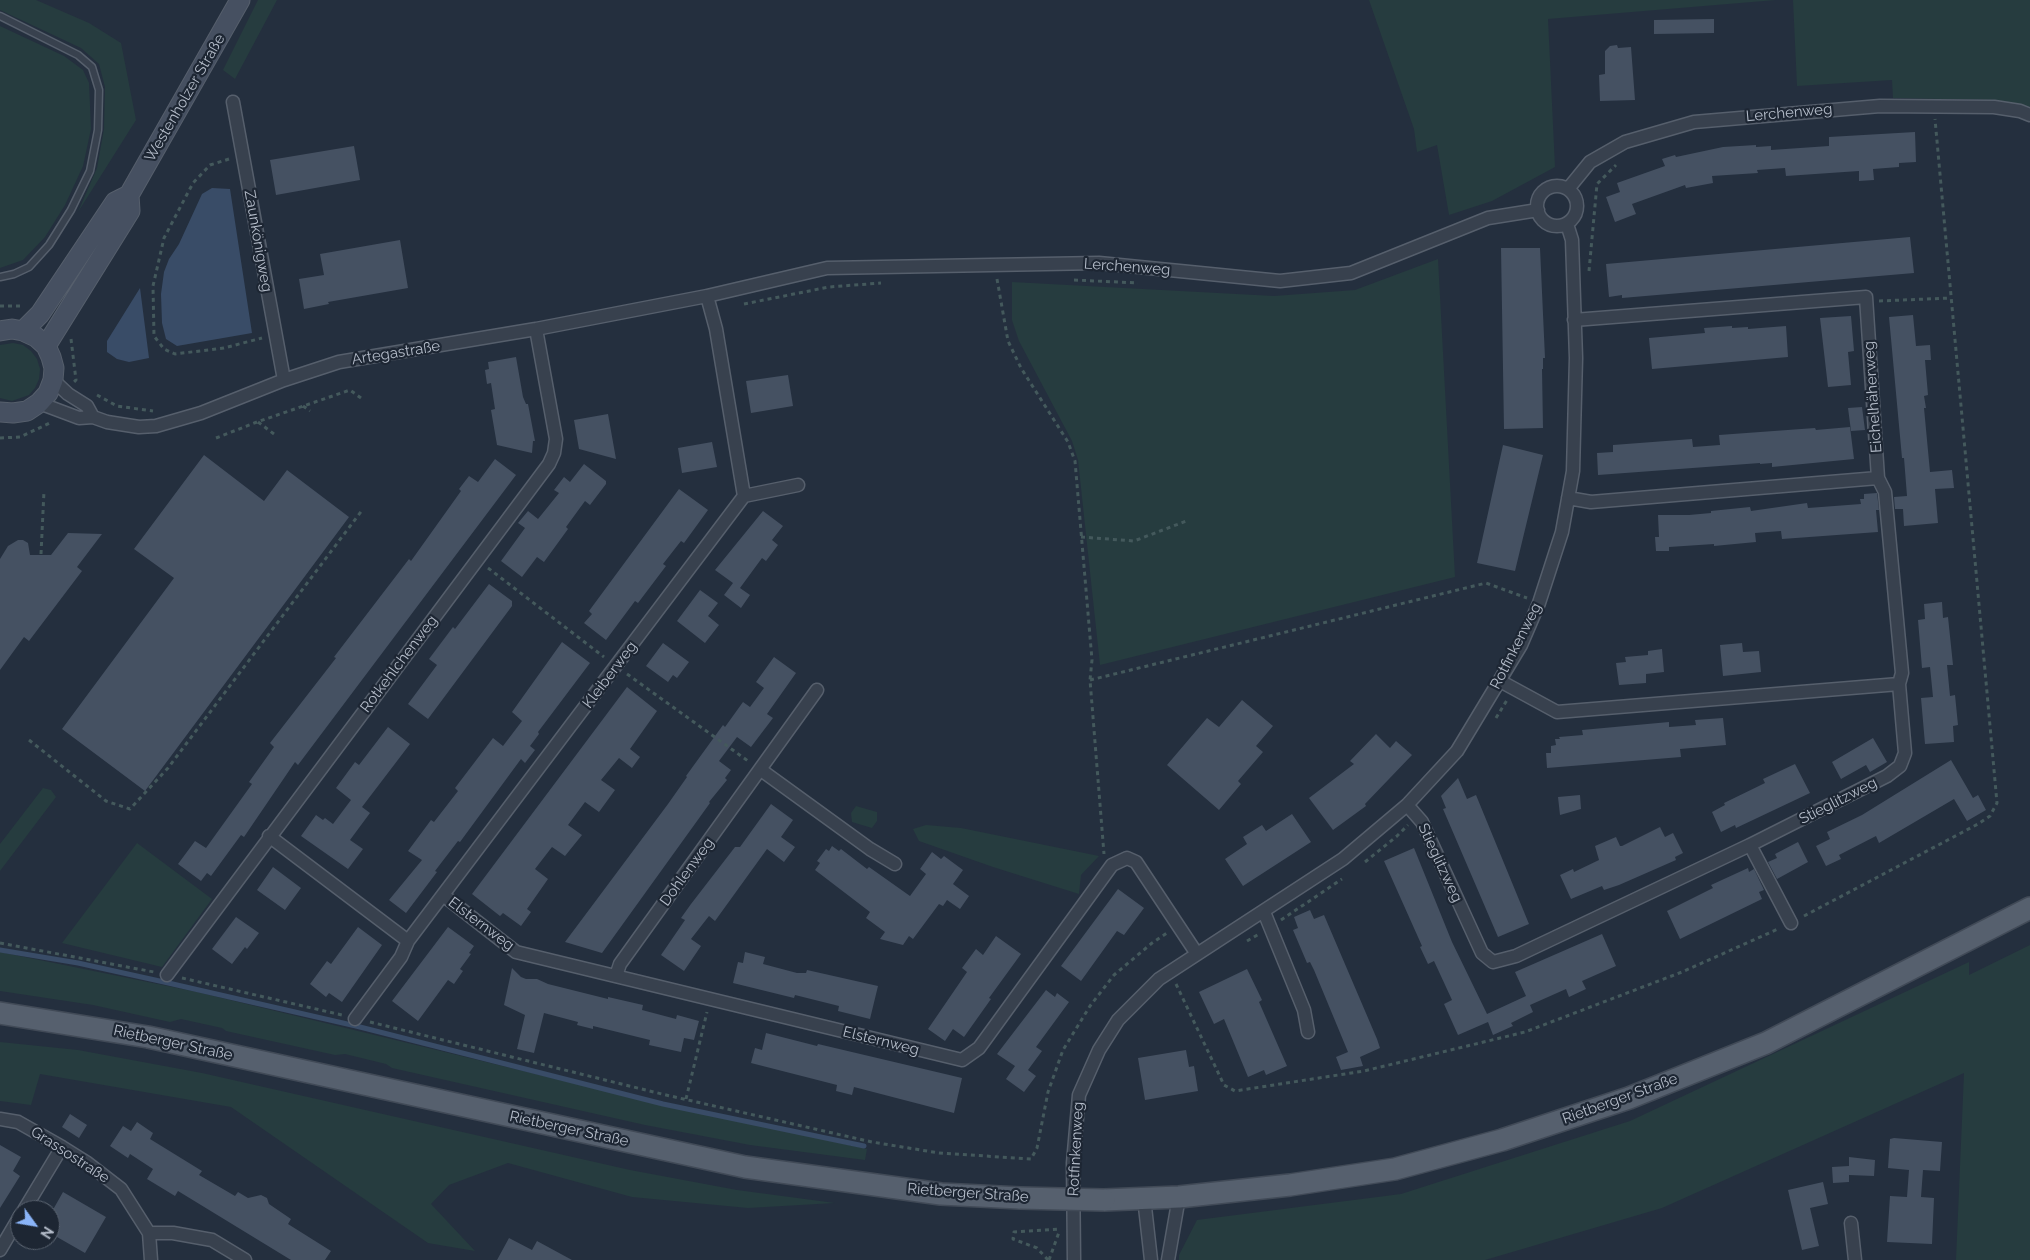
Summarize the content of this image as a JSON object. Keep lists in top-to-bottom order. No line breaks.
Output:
{"streets":{"main road":["Westenholzer Straße","Rietberger Straße"],"street":["Lerchenweg","Zaunkönigweg","Artegastraße","Eichelhäherweg","Rotfinkenweg","Rotkehlchenweg","Kleiberweg","Stieglitzweg","Dohlenweg","Elsternweg","Grassostraße"]},"crossings":[["Lerchenweg","Artegastraße"],["Lerchenweg","Rotfinkenweg"],["Zaunkönigweg","Artegastraße"],["Artegastraße","Rotkehlchenweg"],["Eichelhäherweg","Stieglitzweg"],["Rotfinkenweg","Stieglitzweg"],["Kleiberweg","Elsternweg"],["Dohlenweg","Elsternweg"]],"north":"bottom right"}
